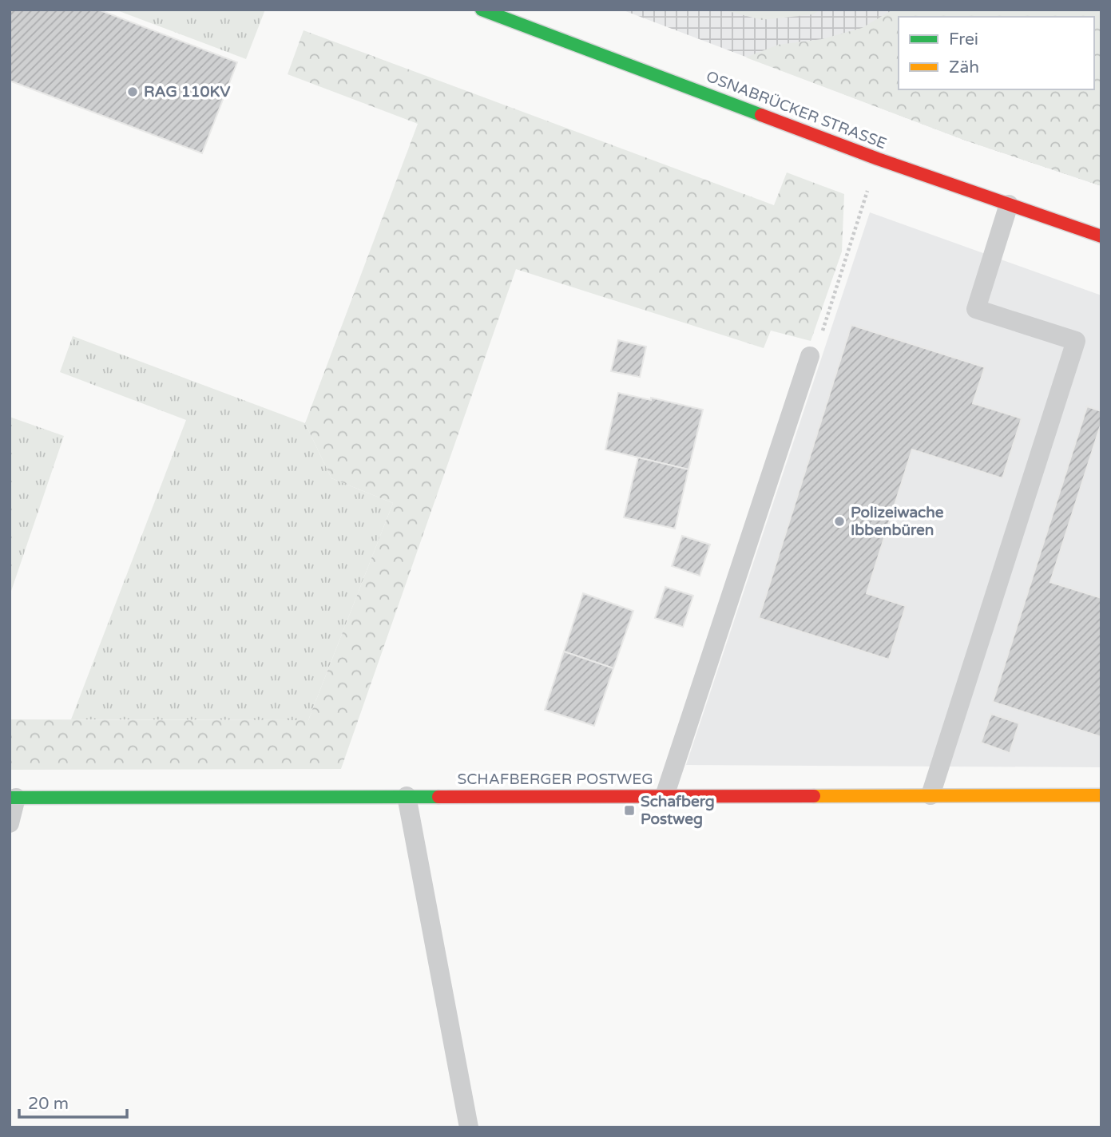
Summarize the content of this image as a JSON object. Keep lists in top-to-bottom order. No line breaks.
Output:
{"streets":{"street":["OSNABRÜCKER STRASSE","SCHAFBERGER POSTWEG"]},"places":{"other":["RAG 110KV","Polizeiwache Ibbenbüren"],"transit":["Schafberg Postweg"]},"legend":["Frei","Zäh"],"scale_bar":"20 m"}
